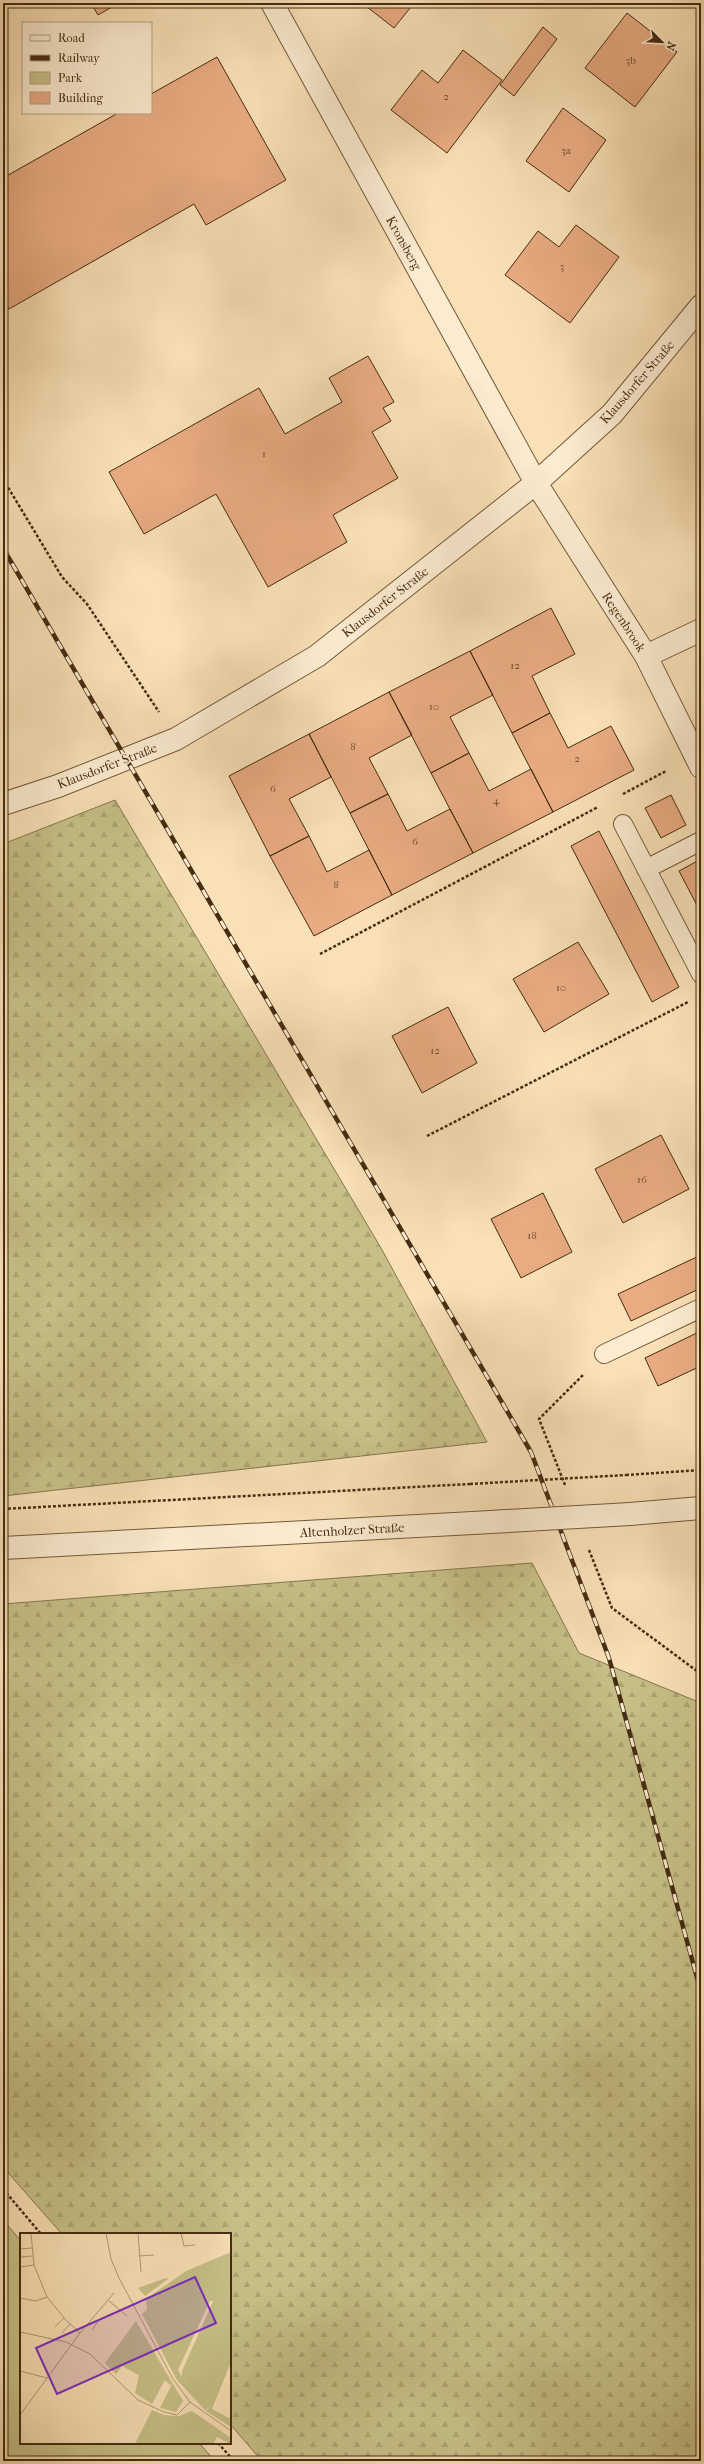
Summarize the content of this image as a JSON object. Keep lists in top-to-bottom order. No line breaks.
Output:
{"streets":{"street":["Kronsberg","Klausdorfer Straße","Regenbrook","Altenholzer Straße"]},"crossings":[["Kronsberg","Klausdorfer Straße"],["Kronsberg","Regenbrook"],["Klausdorfer Straße","Regenbrook"]],"house_numbers":["3b","2","3a","3","1","12","10","8","2","6","4","6","8","10","12","16","18"],"legend":["Road","Railway","Park","Building"],"north":"bottom right"}
